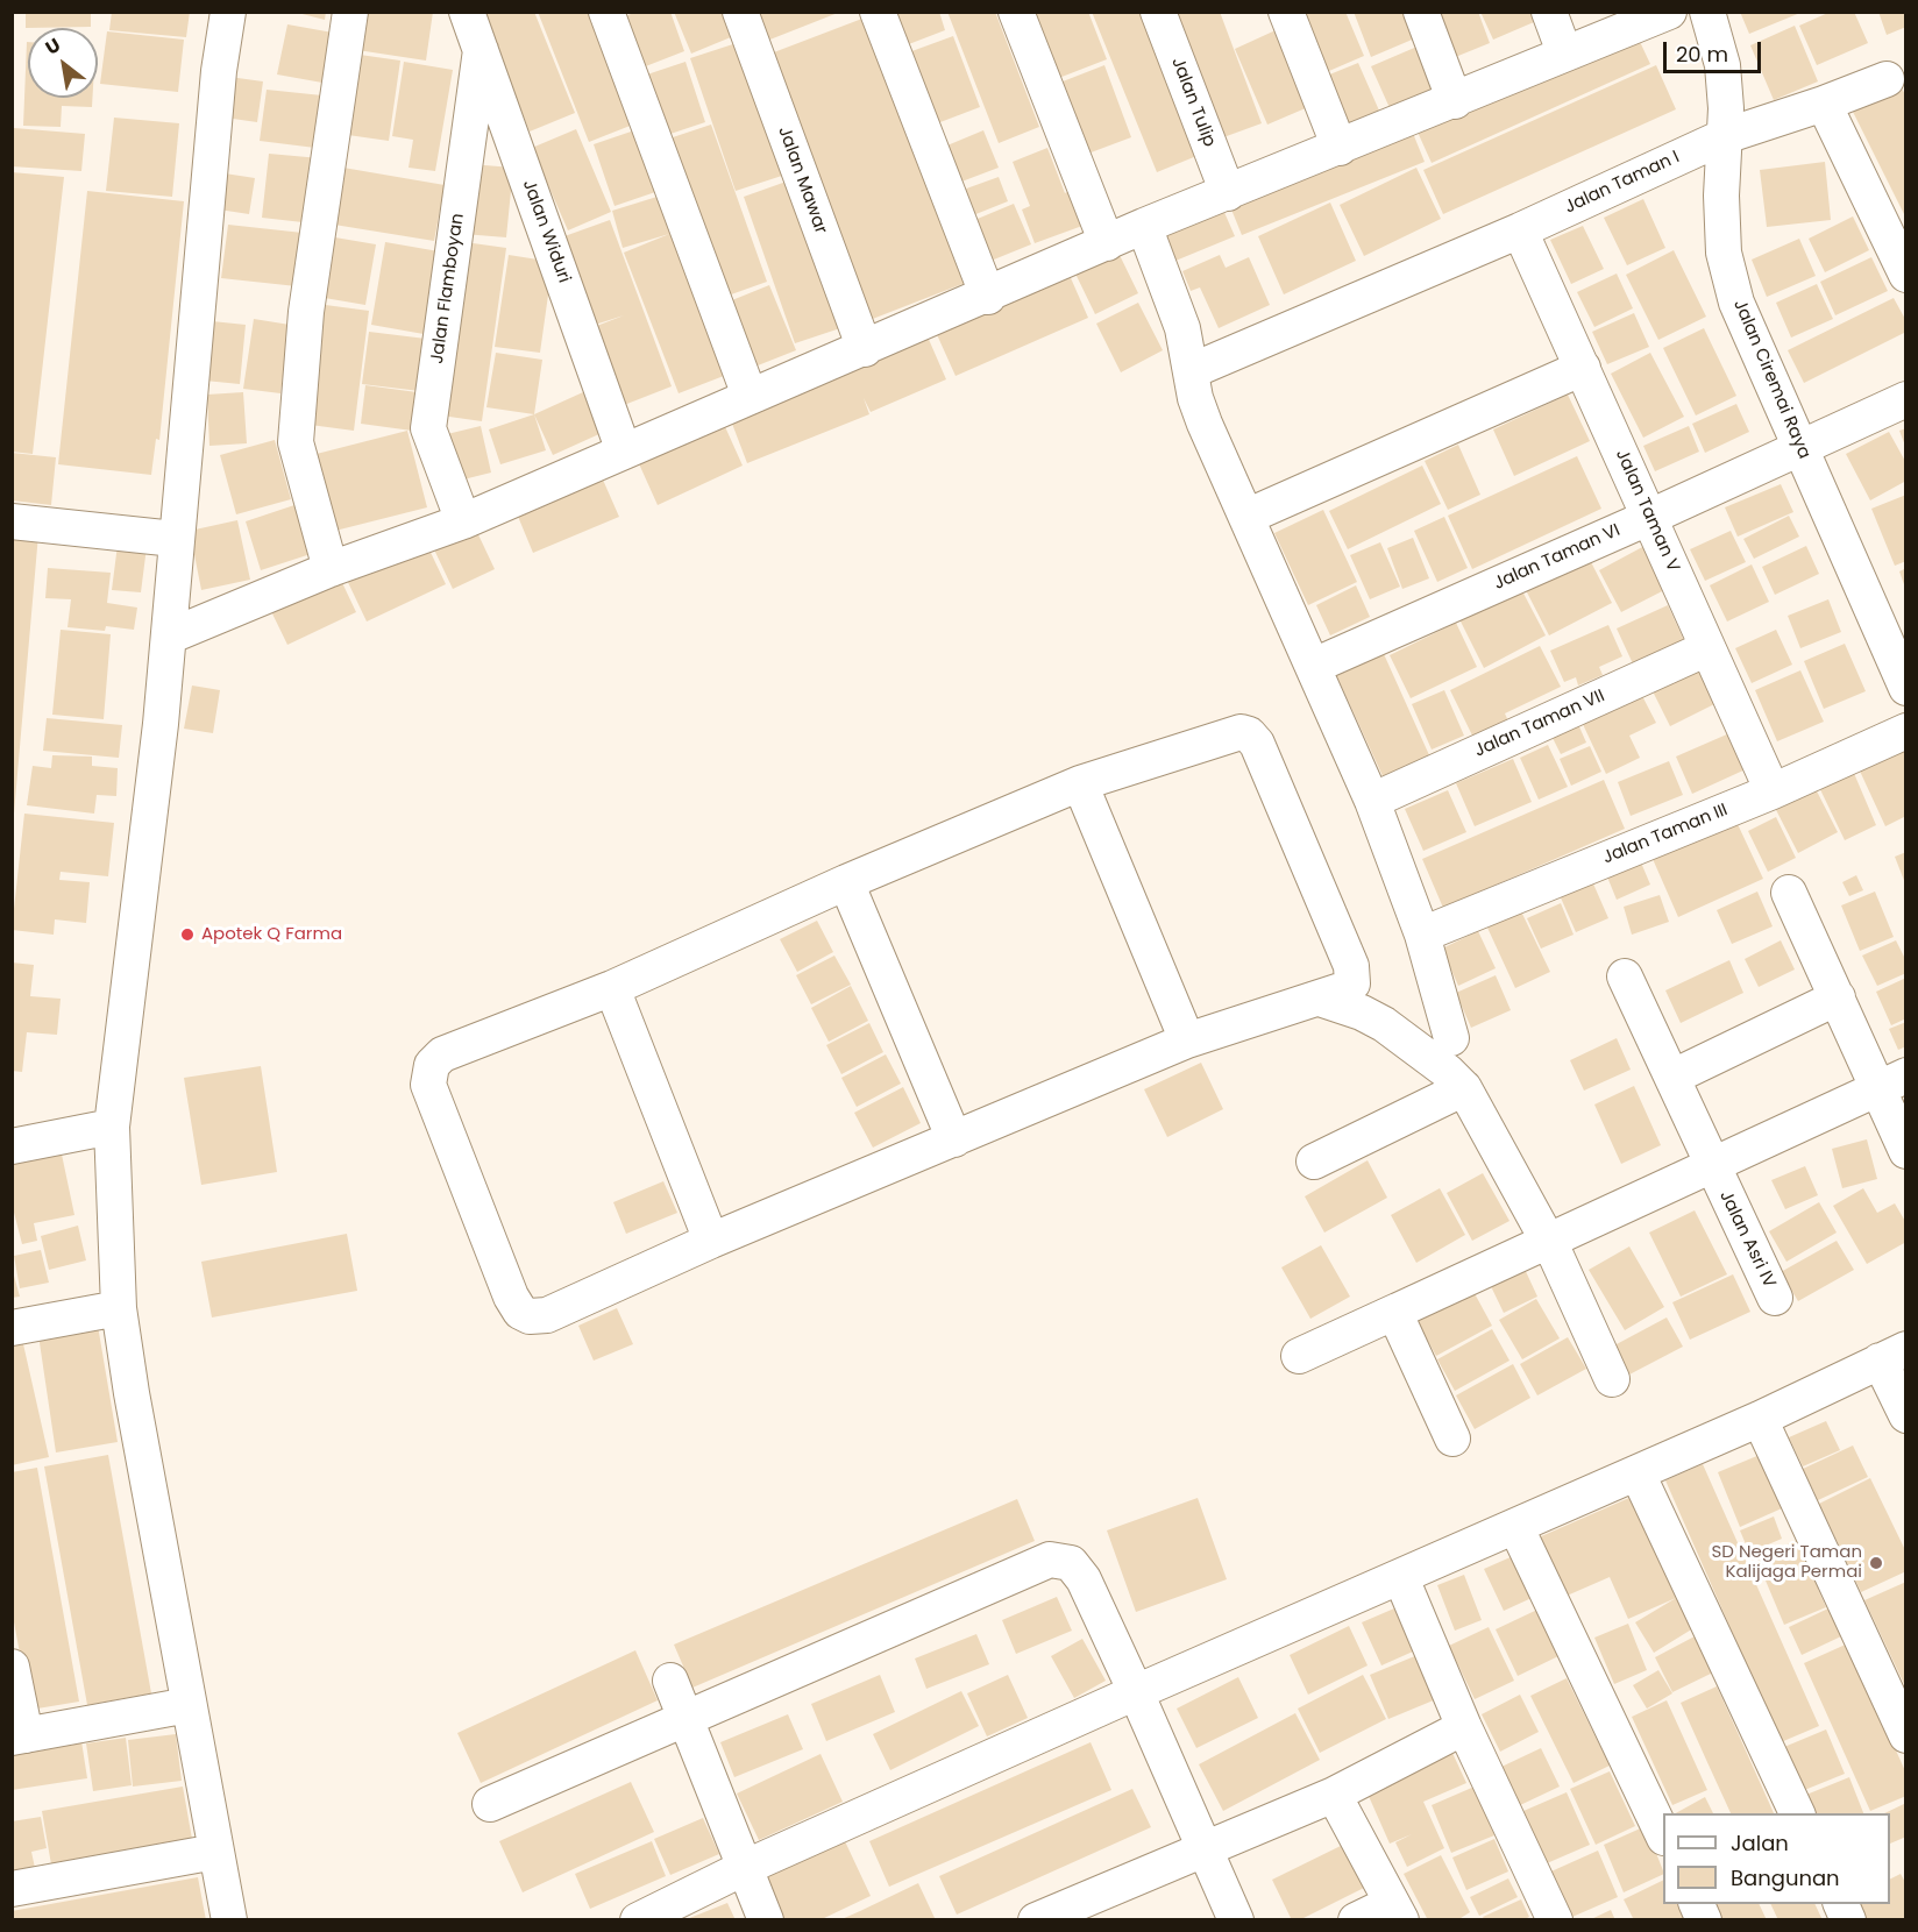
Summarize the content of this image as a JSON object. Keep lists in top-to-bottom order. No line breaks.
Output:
{"streets":{"street":["Jalan Tulip","Jalan Mawar","Jalan Taman I","Jalan Widuri","Jalan Flamboyan","Jalan Ciremai Raya","Jalan Taman V","Jalan Taman VI","Jalan Taman VII","Jalan Taman III","Jalan Asri IV"]},"crossings":[["Jalan Taman I","Jalan Ciremai Raya"],["Jalan Taman I","Jalan Taman V"],["Jalan Widuri","Jalan Flamboyan"],["Jalan Ciremai Raya","Jalan Taman VI"],["Jalan Taman V","Jalan Taman VI"],["Jalan Taman V","Jalan Taman VII"],["Jalan Taman V","Jalan Taman III"]],"places":["Apotek Q Farma","SD Negeri Taman Kalijaga Permai"],"legend":["Jalan","Bangunan"],"scale_bar":"20 m","north":"top left"}
